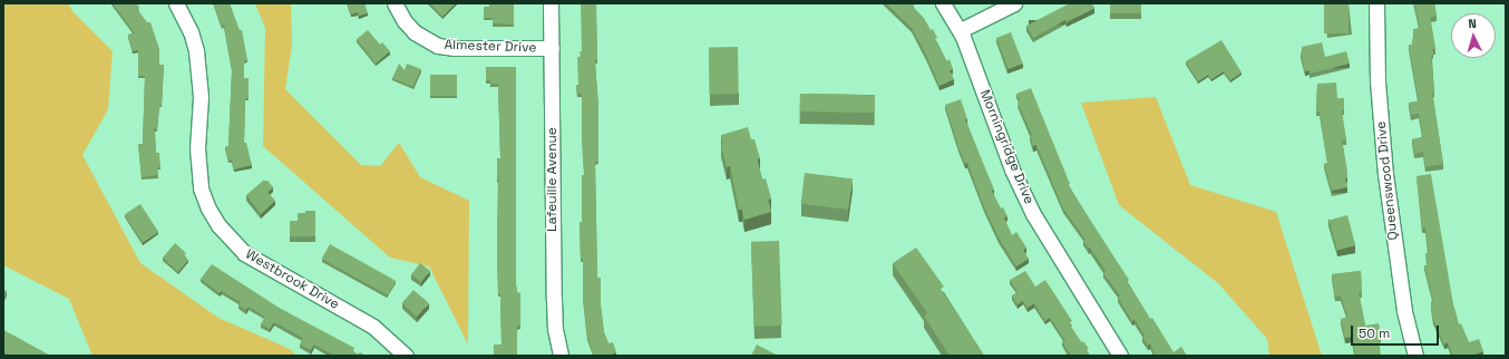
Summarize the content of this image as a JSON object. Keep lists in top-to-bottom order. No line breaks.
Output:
{"streets":{"street":["Almester Drive","Morningridge Drive","Lafeuille Avenue","Queenswood Drive","Westbrook Drive"]},"crossings":[["Almester Drive","Lafeuille Avenue"]],"scale_bar":"50 m","north":"top"}
